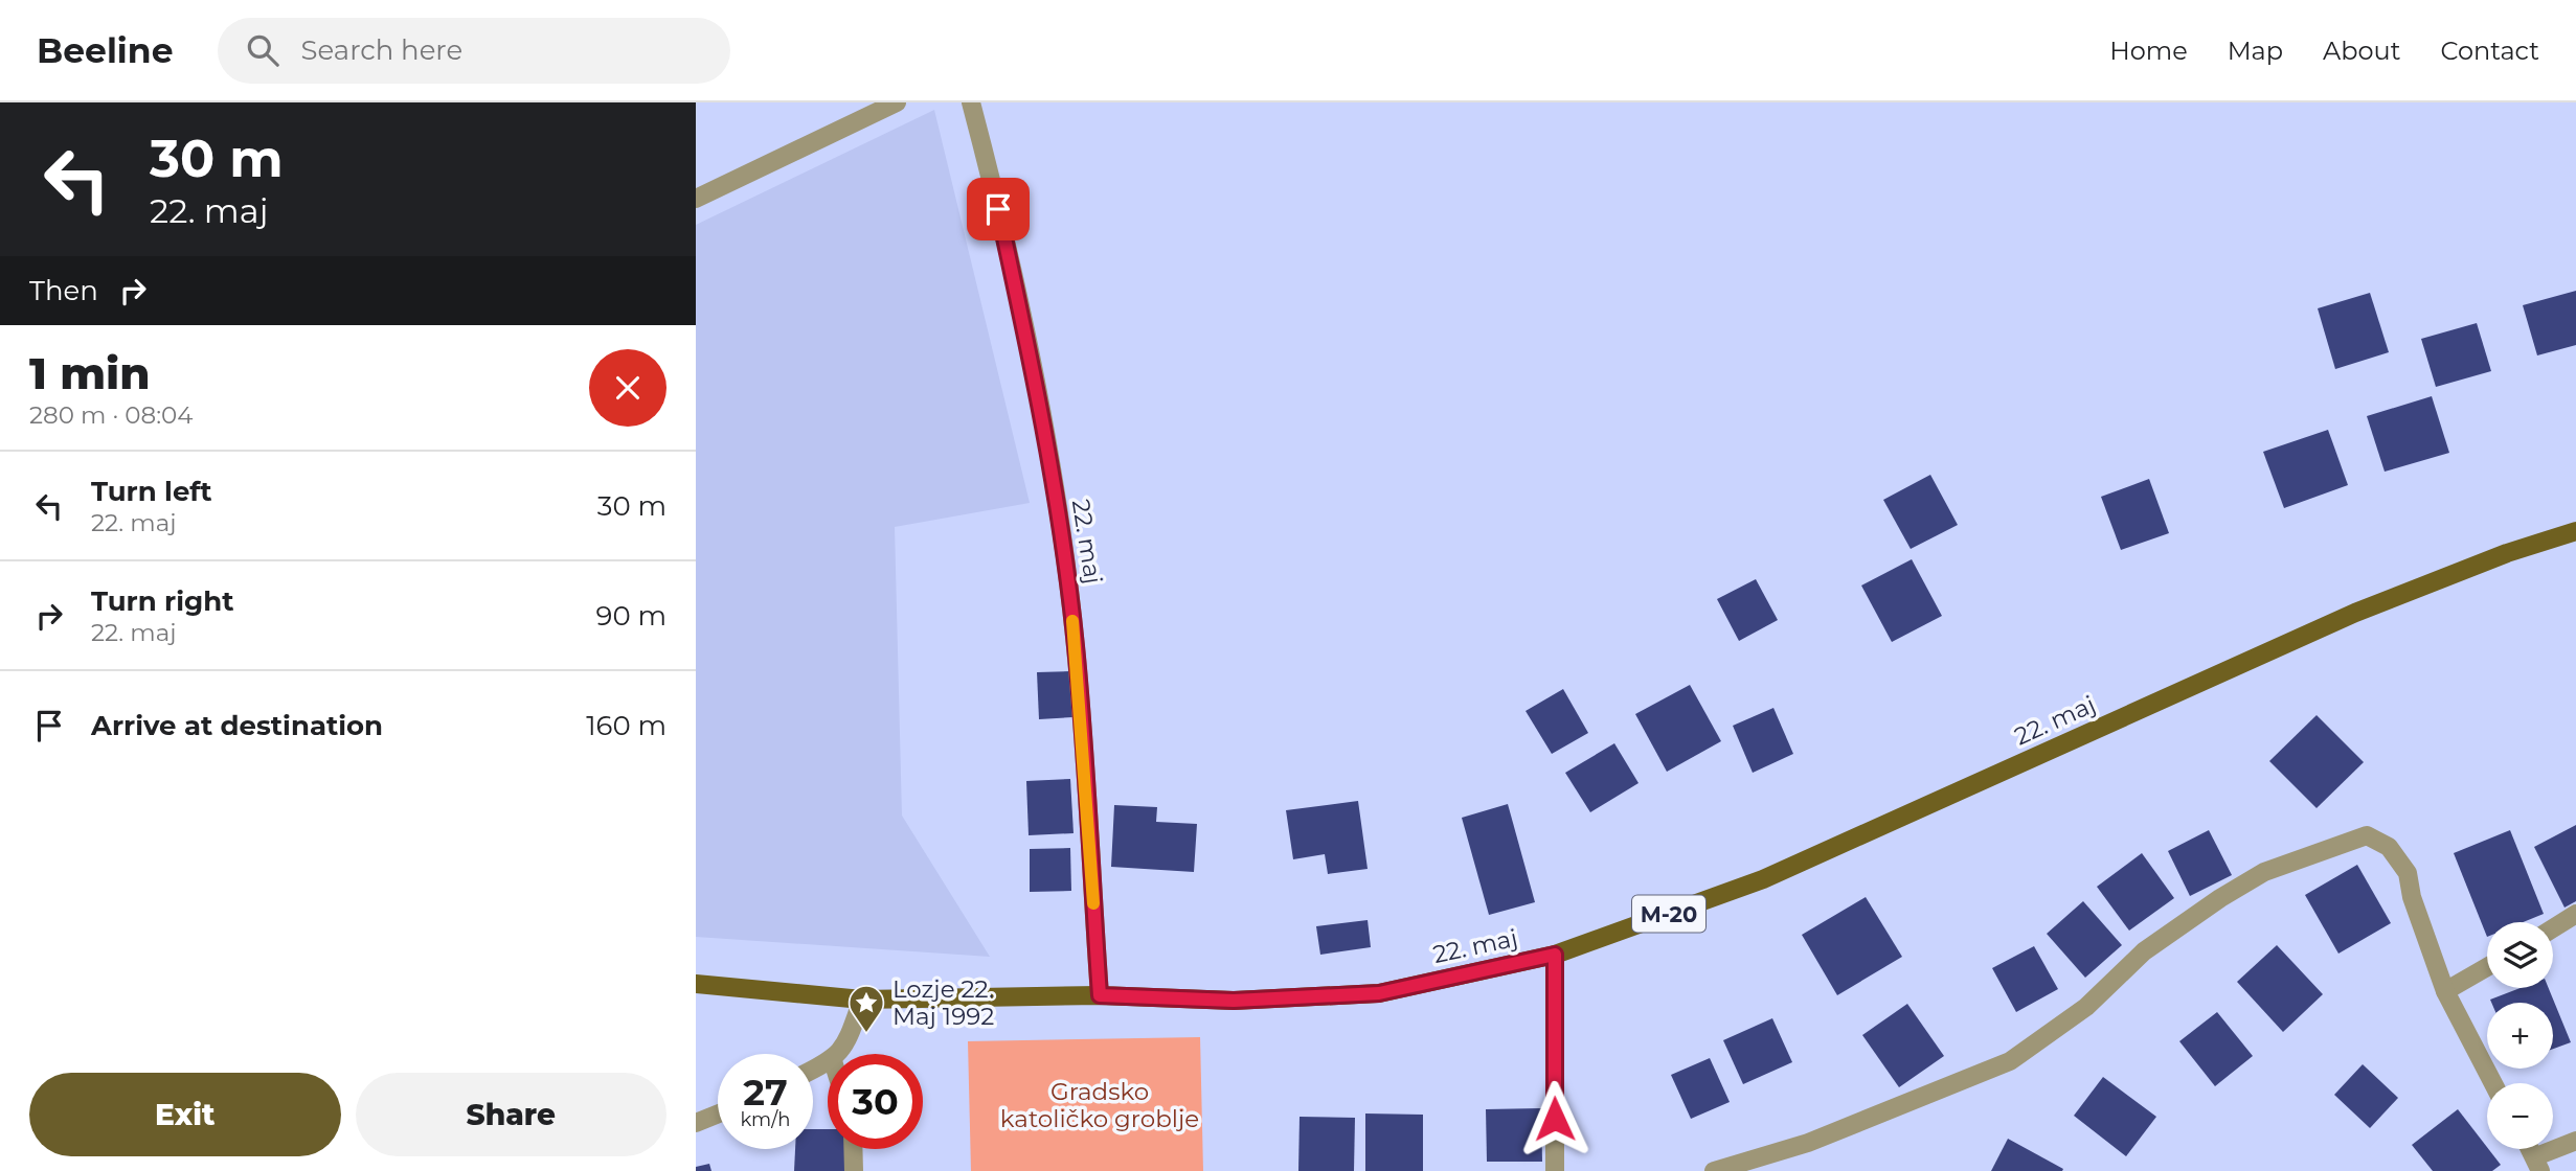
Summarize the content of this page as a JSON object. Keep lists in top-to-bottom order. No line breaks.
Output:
{"streets":{"main road":["22. maj","M-20"]},"parks":["Gradsko katoličko groblje"],"places":{"place":["Lozje 22. Maj 1992"]},"page":{"header":"Beeline","search":"Search here","nav":["Home","Map","About","Contact"],"turn":["30 m","22. maj"],"then":"Then","heading":["1 min","280 m · 08:04"],"list":[{"name":"Turn left","note":"22. maj","value":"30 m"},{"name":"Turn right","note":"22. maj","value":"90 m"},{"name":"Arrive at destination","value":"160 m"}],"map_buttons":["+","−"],"speed":"27 km/h","limit":"30","buttons":["Exit","Share"]}}
